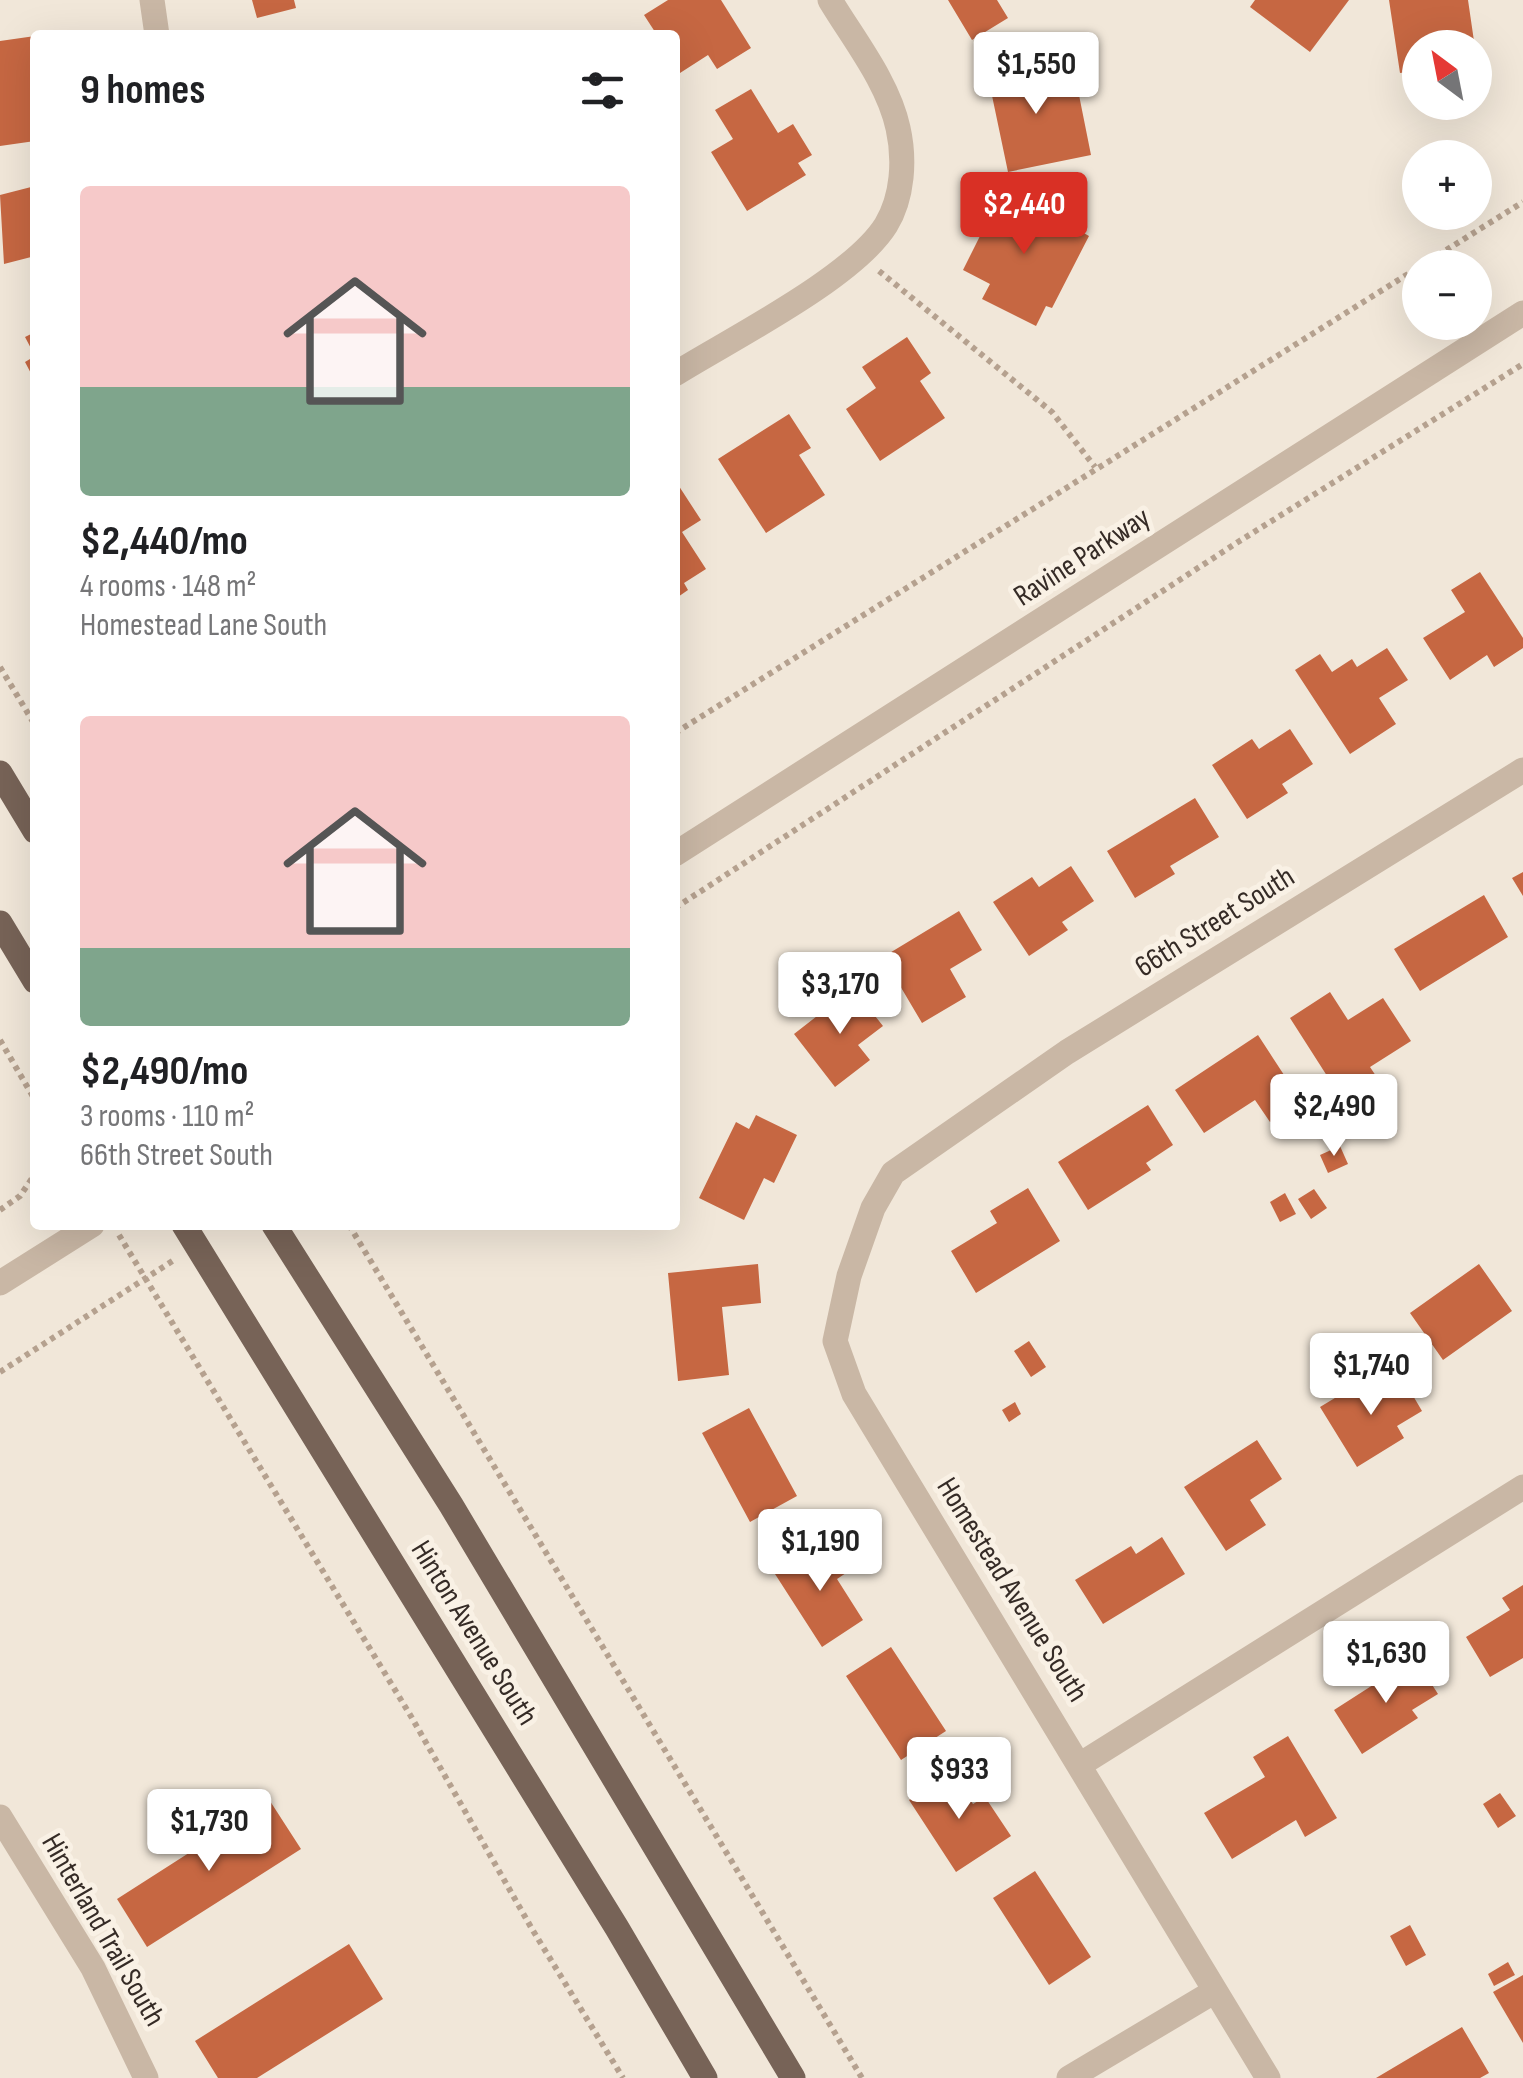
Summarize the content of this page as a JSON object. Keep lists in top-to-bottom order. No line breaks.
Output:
{"streets":{"main road":["Hinton Avenue South"],"street":["Ravine Parkway","66th Street South","Homestead Avenue South","Hinterland Trail South"]},"crossings":[["66th Street South","Homestead Avenue South"]],"north":"top left","page":{"map_buttons":["+","−"],"heading":"9 homes","price":["$1,550","$2,440","$3,170","$2,490","$1,740","$1,190","$1,630","$933","$1,730"],"list":[{"name":"$2,440/mo","note":"4 rooms · 148 m² · Homestead Lane South"},{"name":"$2,490/mo","note":"3 rooms · 110 m² · 66th Street South"}]}}
